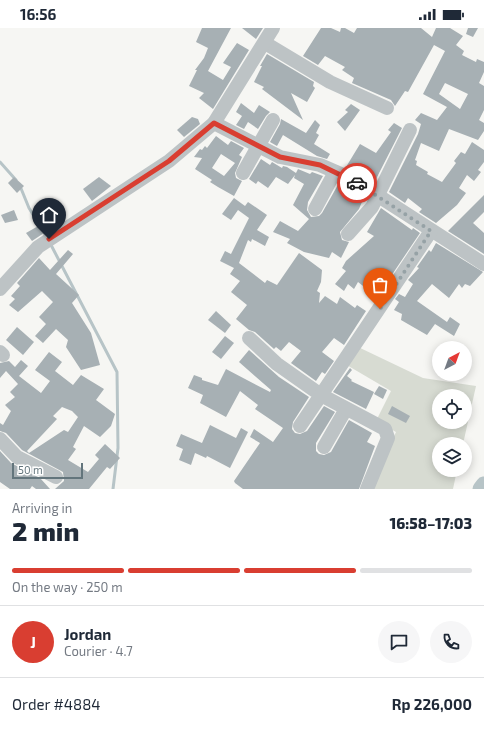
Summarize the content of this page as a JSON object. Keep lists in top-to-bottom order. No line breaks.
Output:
{"scale_bar":"50 m","north":"top right","page":{"status":"16:56","scale":"50 m","heading":["2 min","Arriving in","16:58–17:03"],"panel":["Jordan","Courier · 4.7","Order #4884","Rp 226,000"],"bar":"On the way · 250 m","round":"J"}}
